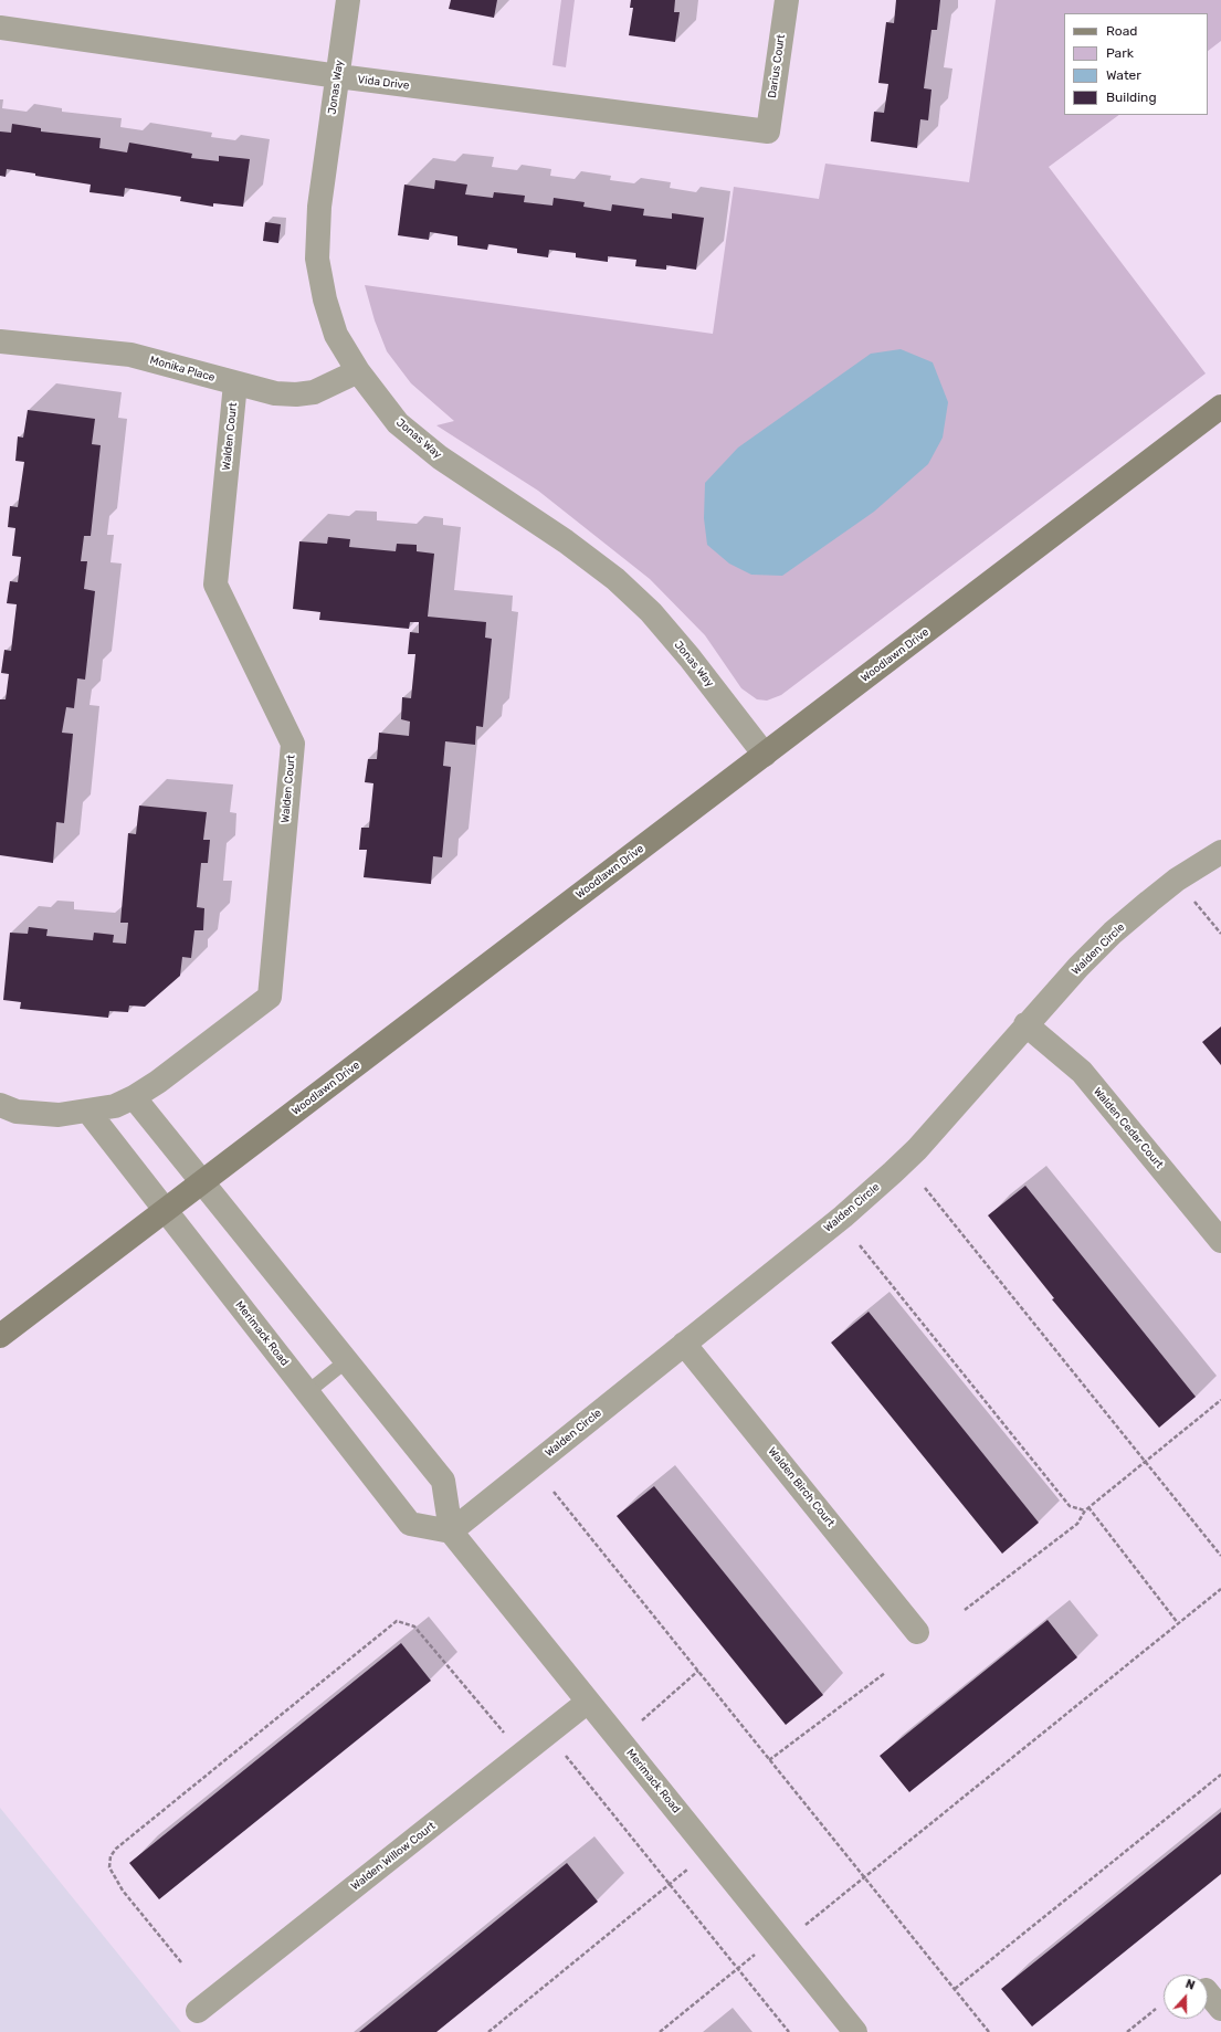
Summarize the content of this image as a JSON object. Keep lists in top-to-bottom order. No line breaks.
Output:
{"streets":{"main road":["Woodlawn Drive"],"street":["Darius Court","Vida Drive","Jonas Way","Monika Place","Walden Court","Walden Circle","Walden Cedar Court","Merimack Road","Walden Birch Court","Walden Willow Court"]},"crossings":[["Darius Court","Vida Drive"],["Vida Drive","Jonas Way"],["Jonas Way","Monika Place"],["Jonas Way","Woodlawn Drive"],["Monika Place","Walden Court"],["Woodlawn Drive","Merimack Road"],["Walden Circle","Walden Cedar Court"],["Walden Circle","Merimack Road"],["Walden Circle","Walden Birch Court"],["Merimack Road","Walden Willow Court"]],"legend":["Road","Park","Water","Building"],"north":"top"}
